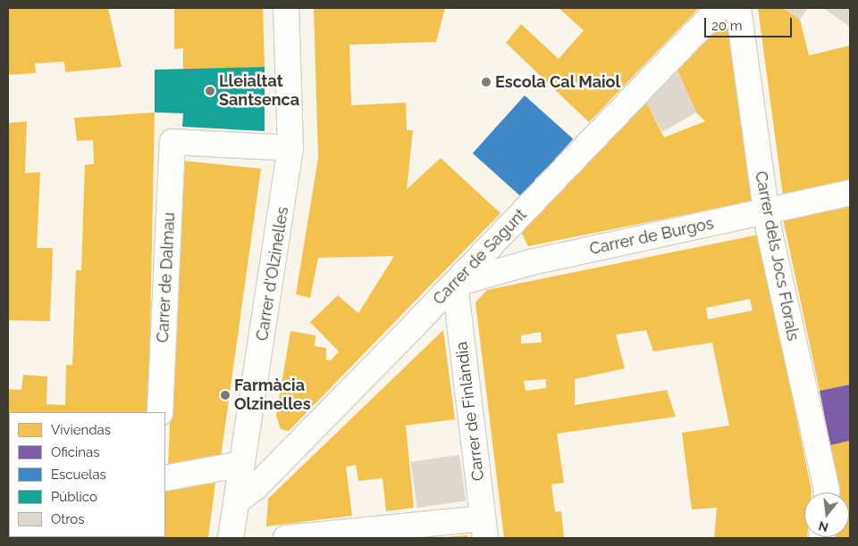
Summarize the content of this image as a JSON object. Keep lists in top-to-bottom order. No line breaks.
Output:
{"streets":{"street":["Carrer de Burgos","Carrer dels Jocs Florals","Carrer de Sagunt","Carrer d'Olzinelles","Carrer de Dalmau","Carrer de Finlàndia"]},"crossings":[["Carrer de Burgos","Carrer dels Jocs Florals"],["Carrer de Burgos","Carrer de Sagunt"],["Carrer de Burgos","Carrer de Finlàndia"],["Carrer de Sagunt","Carrer d'Olzinelles"],["Carrer de Sagunt","Carrer de Finlàndia"],["Carrer d'Olzinelles","Carrer de Dalmau"]],"places":["Escola Cal Maiol","Lleialtat Santsenca","Farmàcia Olzinelles"],"legend":["Viviendas","Oficinas","Escuelas","Público","Otros"],"scale_bar":"20 m","north":"bottom"}
